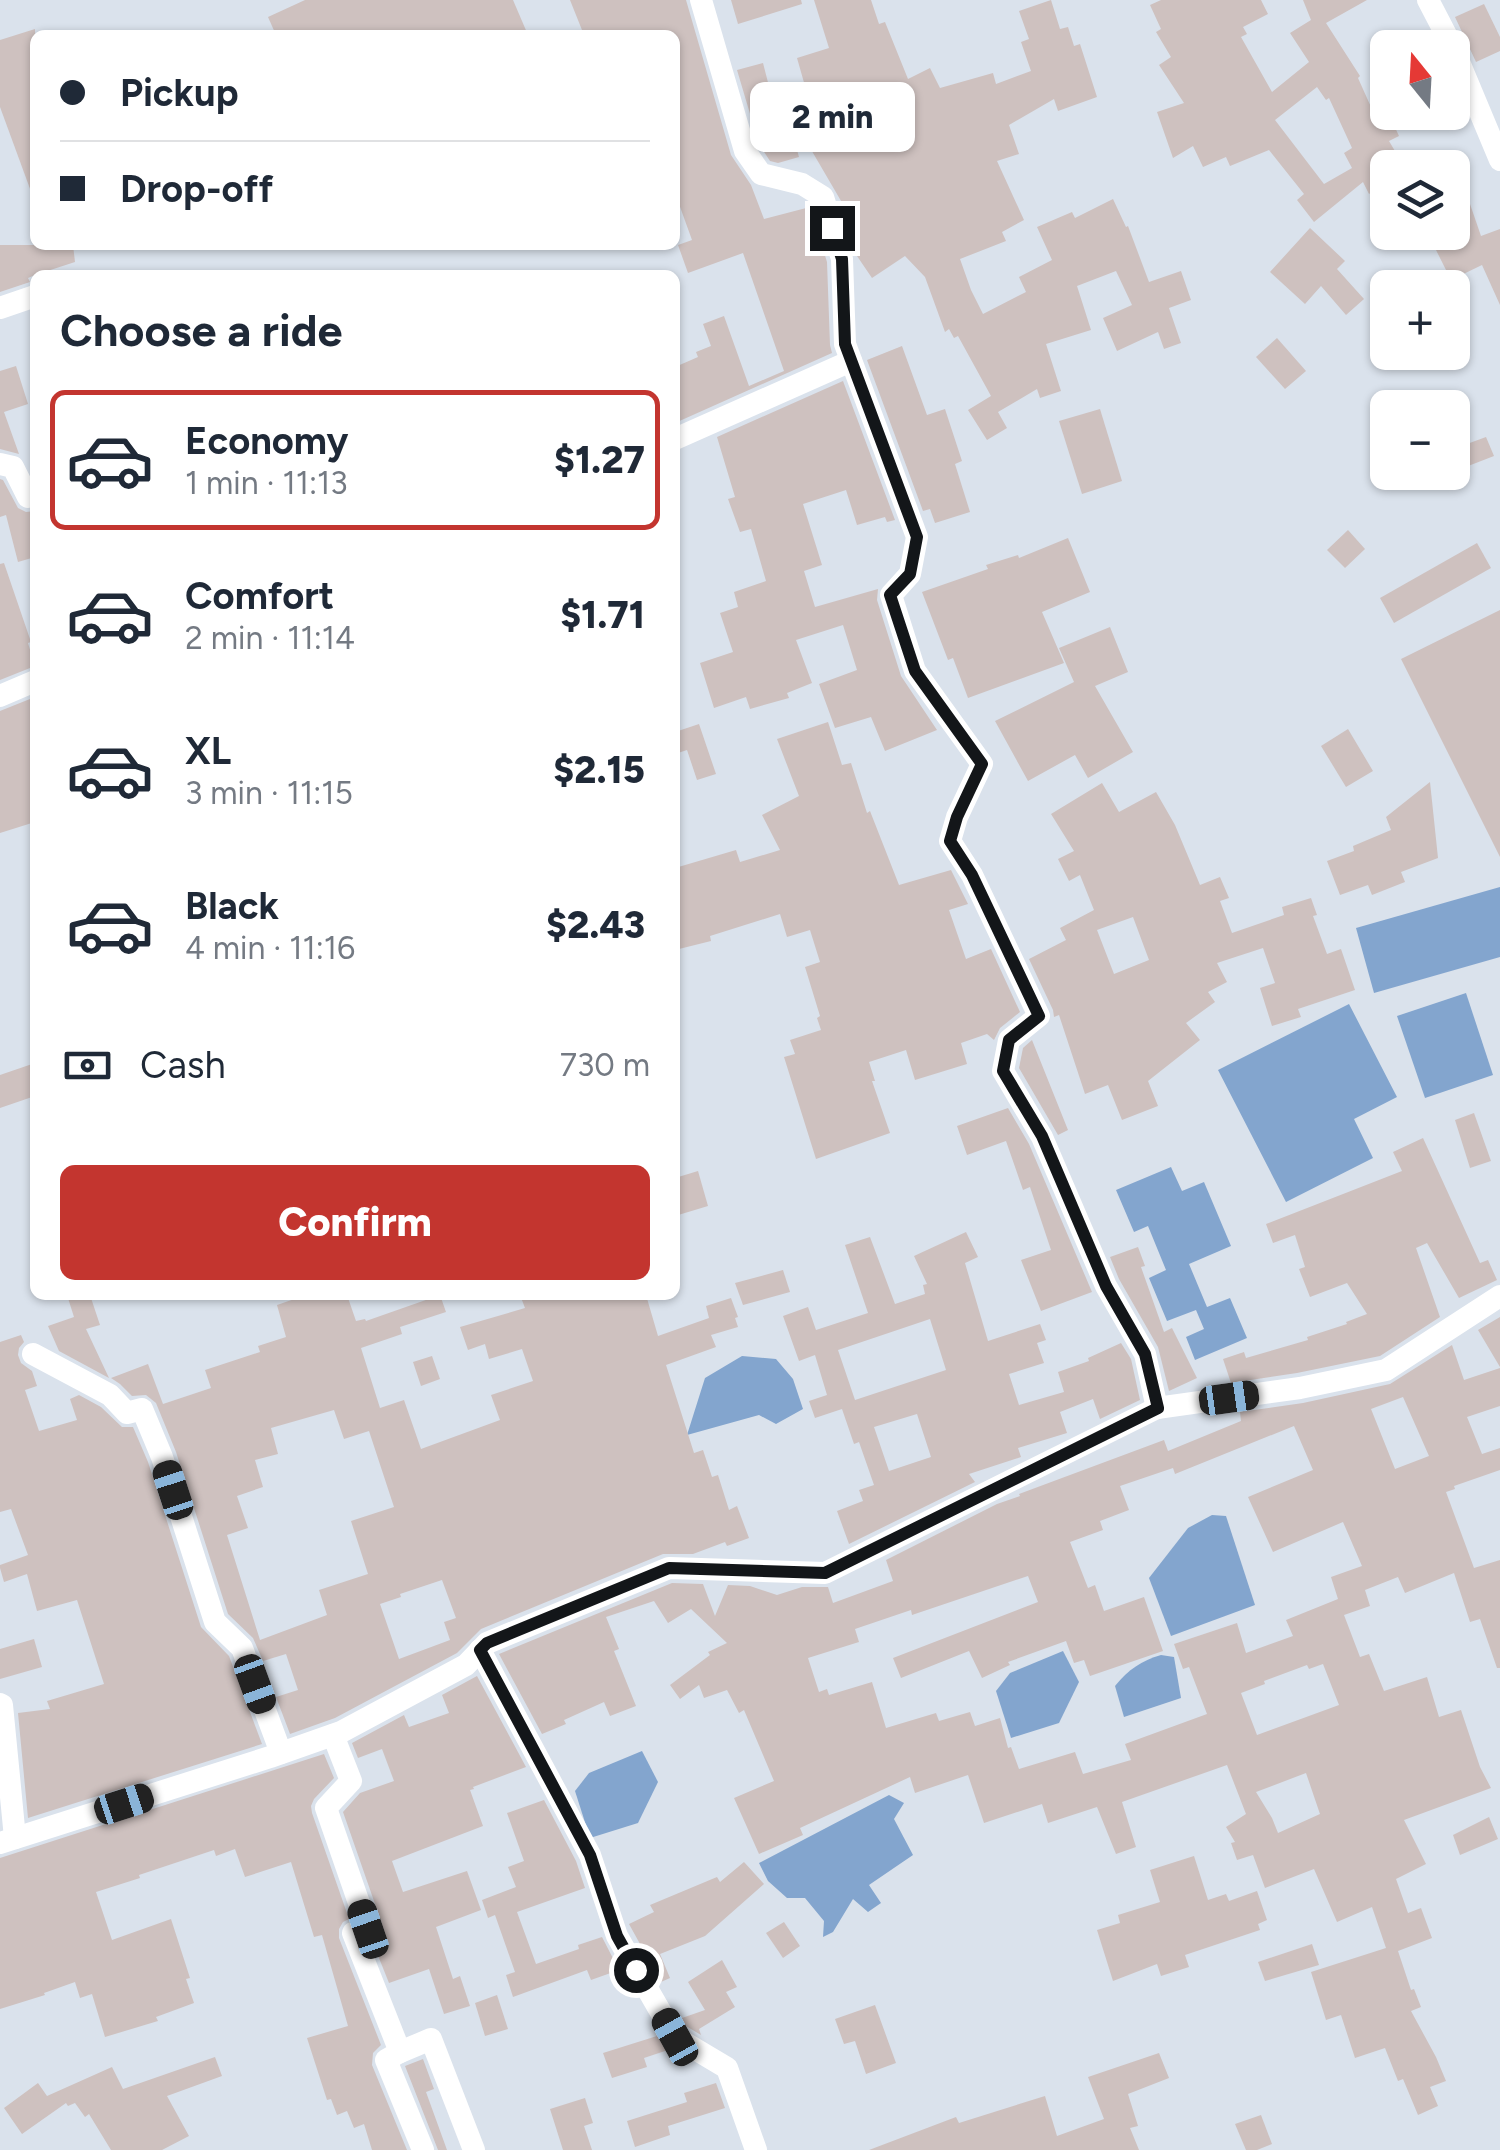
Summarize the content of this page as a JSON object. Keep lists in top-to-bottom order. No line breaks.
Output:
{"north":"top","page":{"map_buttons":["+","−"],"banner":["Pickup","Drop-off"],"bubble":"2 min","heading":"Choose a ride","list":[{"name":"Economy","note":"1 min · 11:13","value":"$1.27"},{"name":"Comfort","note":"2 min · 11:14","value":"$1.71"},{"name":"XL","note":"3 min · 11:15","value":"$2.15"},{"name":"Black","note":"4 min · 11:16","value":"$2.43"}],"pay":["Cash","730 m"],"buttons":"Confirm"}}
